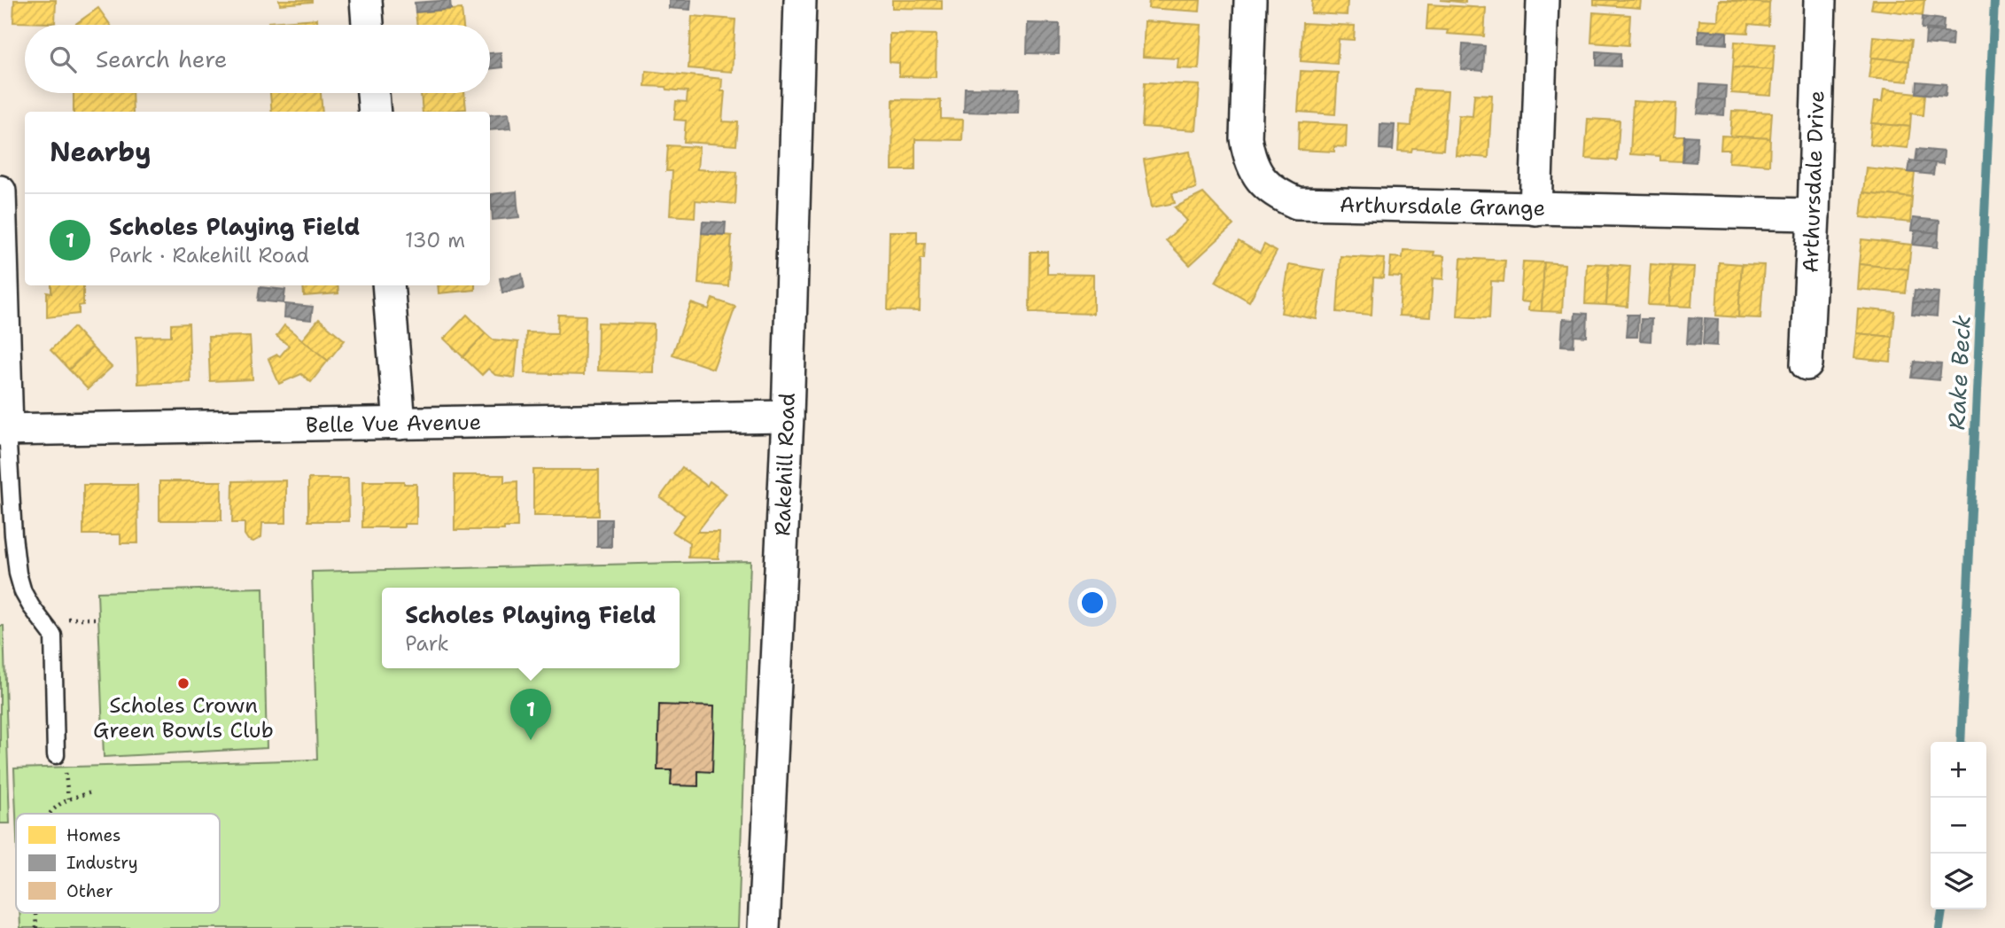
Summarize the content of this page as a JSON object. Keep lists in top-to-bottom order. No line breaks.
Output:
{"streets":{"street":["Arthursdale Drive","Arthursdale Grange","Belle Vue Avenue","Rakehill Road"]},"crossings":[["Arthursdale Drive","Arthursdale Grange"],["Belle Vue Avenue","Rakehill Road"]],"water":["Rake Beck"],"places":["Scholes Crown Green Bowls Club"],"legend":["Homes","Industry","Other"],"page":{"search":"Search here","heading":"Nearby","list":[{"mark":"1","name":"Scholes Playing Field","note":"Park · Rakehill Road","value":"130 m"}],"popup":["Scholes Playing Field","Park"],"pins":"1","map_buttons":["+","−"]}}
